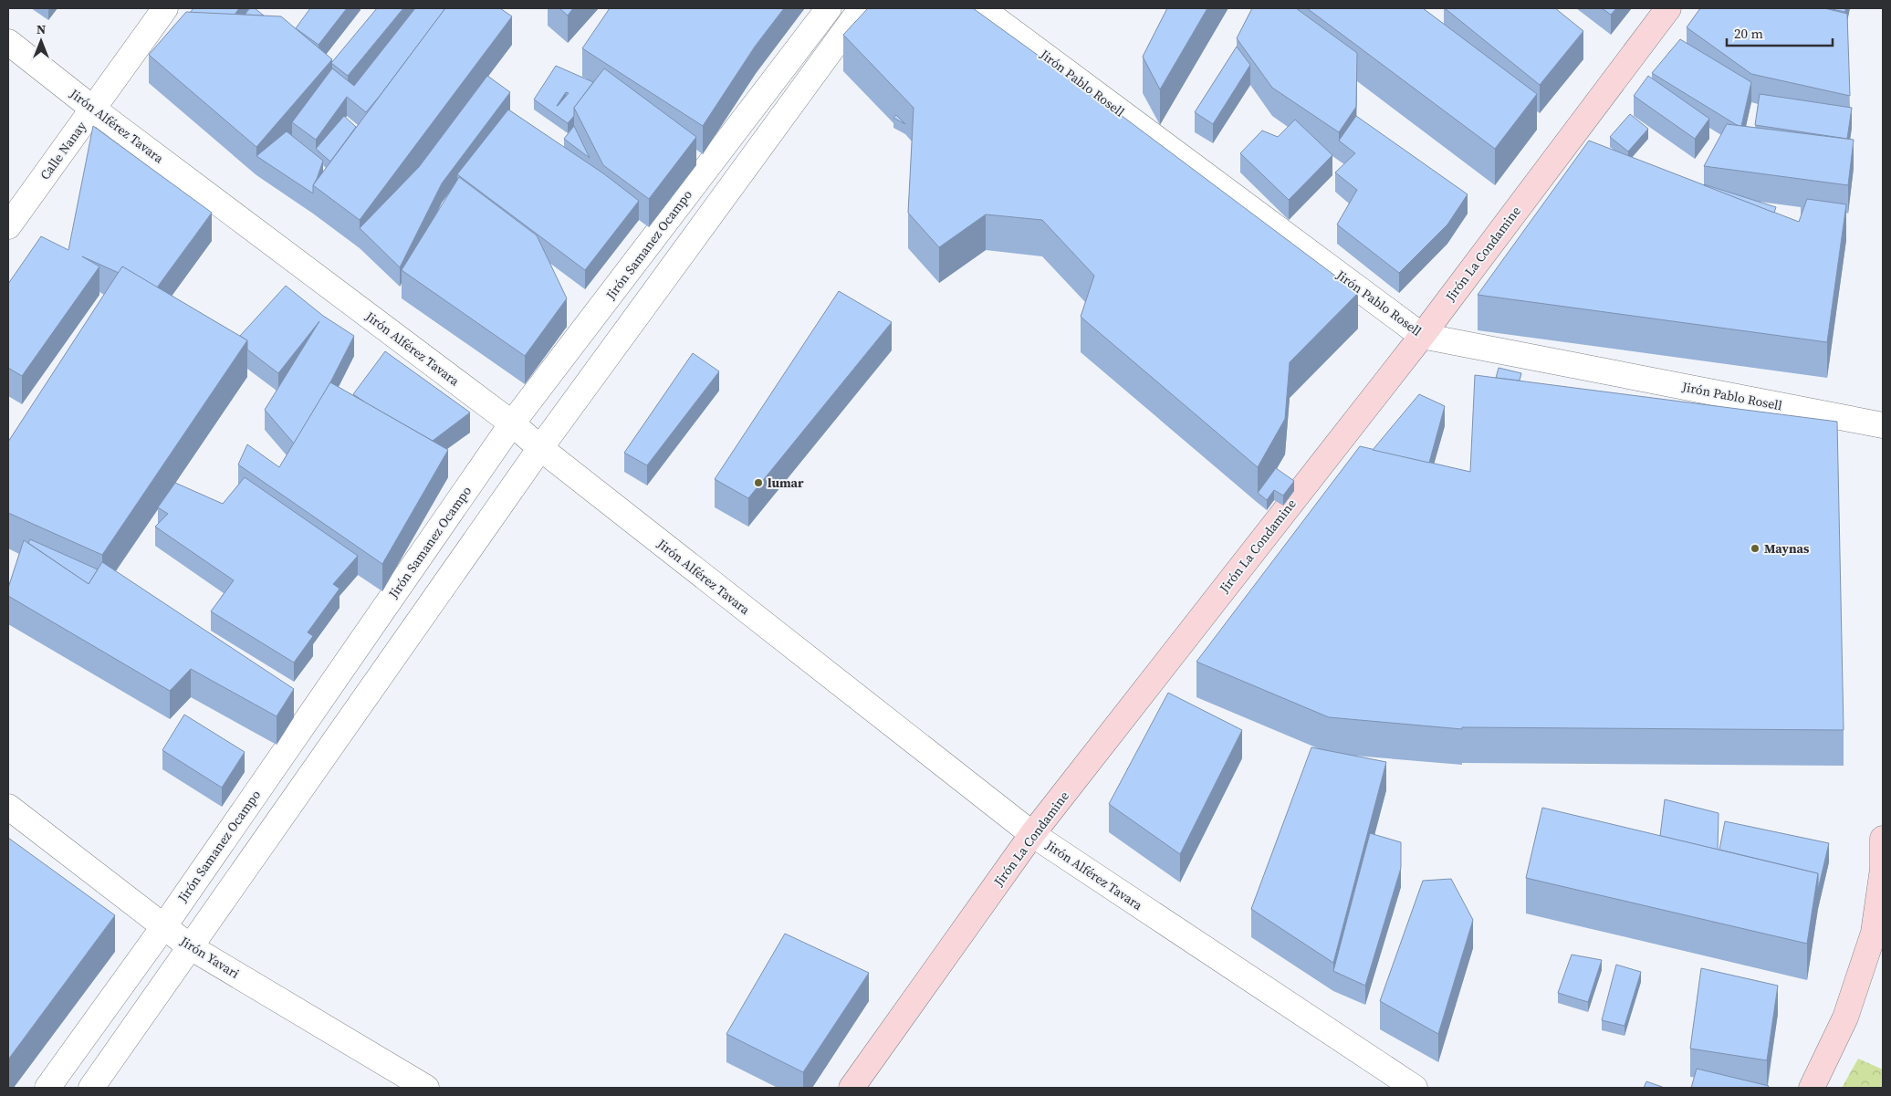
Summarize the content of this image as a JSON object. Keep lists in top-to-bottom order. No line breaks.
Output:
{"streets":{"main road":["Jirón La Condamine"],"street":["Jirón Pablo Rosell","Jirón Alférez Tavara","Calle Nanay","Jirón Samanez Ocampo","Jirón Yavari"]},"crossings":[["Jirón Pablo Rosell","Jirón La Condamine"],["Jirón Alférez Tavara","Calle Nanay"],["Jirón Alférez Tavara","Jirón Samanez Ocampo"],["Jirón Alférez Tavara","Jirón La Condamine"],["Jirón Samanez Ocampo","Jirón Yavari"]],"places":["lumar","Maynas"],"scale_bar":"20 m","north":"top"}
